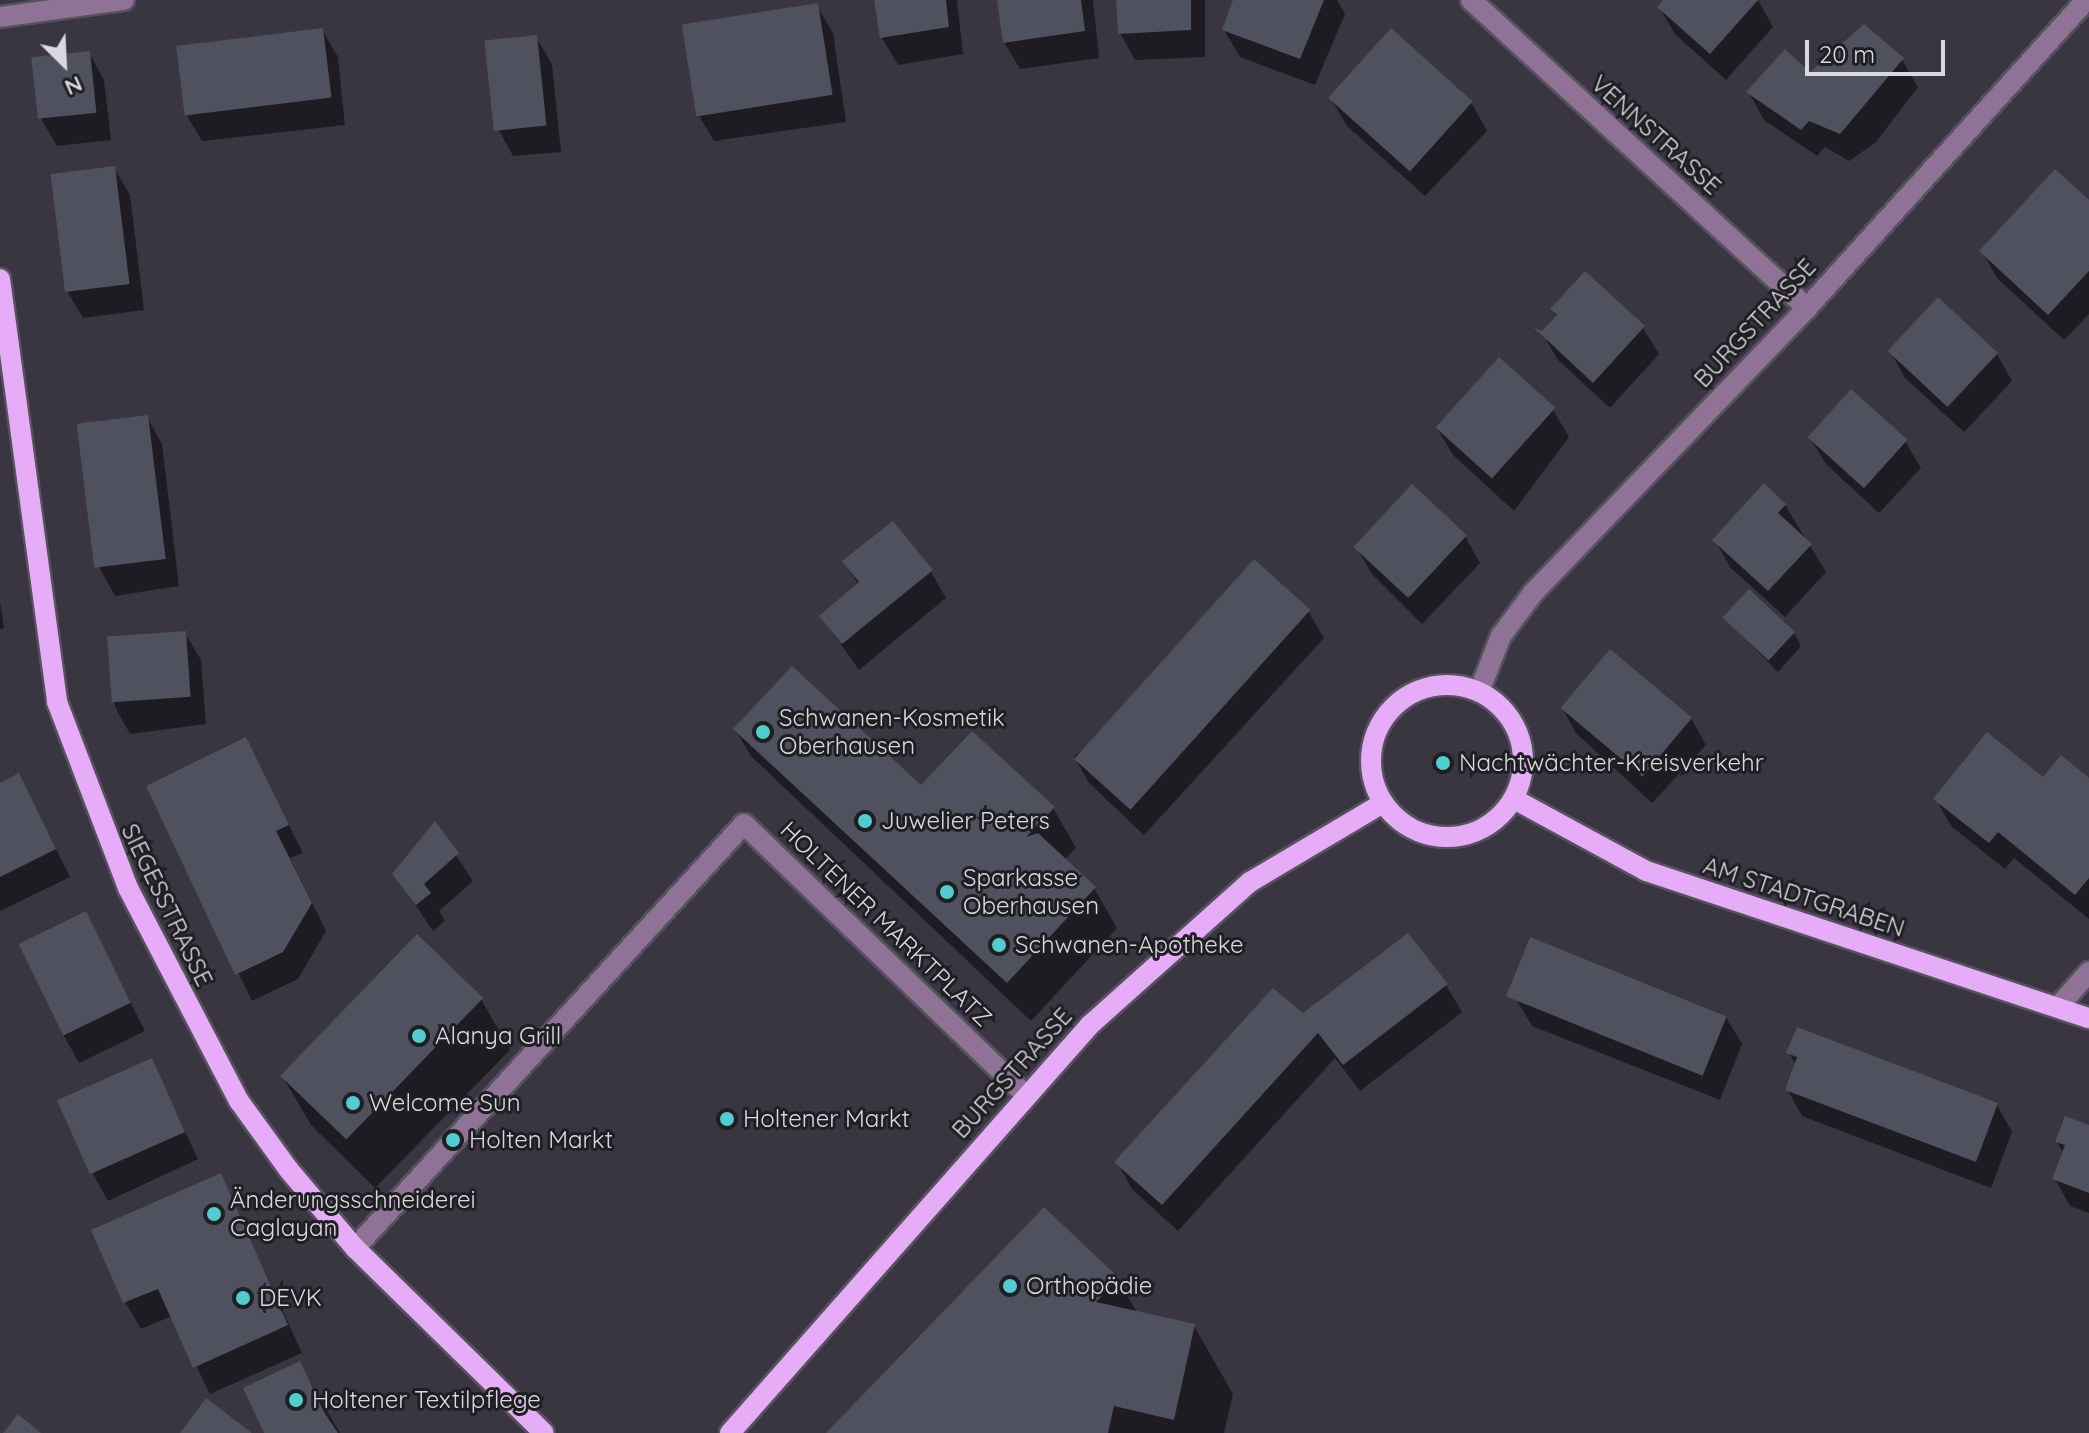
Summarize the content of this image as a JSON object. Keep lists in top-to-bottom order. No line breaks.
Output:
{"streets":{"main road":["BURGSTRASSE","AM STADTGRABEN","SIEGESSTRASSE"],"street":["VENNSTRASSE","HOLTENER MARKTPLATZ"]},"crossings":[["VENNSTRASSE","BURGSTRASSE"],["BURGSTRASSE","AM STADTGRABEN"],["BURGSTRASSE","HOLTENER MARKTPLATZ"],["SIEGESSTRASSE","HOLTENER MARKTPLATZ"]],"places":["Schwanen-Kosmetik Oberhausen","Nachtwächter-Kreisverkehr","Juwelier Peters","Sparkasse Oberhausen","Schwanen-Apotheke","Alanya Grill","Welcome Sun","Holtener Markt","Holten Markt","Änderungsschneiderei Caglayan","Orthopädie","DEVK","Holtener Textilpflege"],"scale_bar":"20 m","north":"bottom right"}
